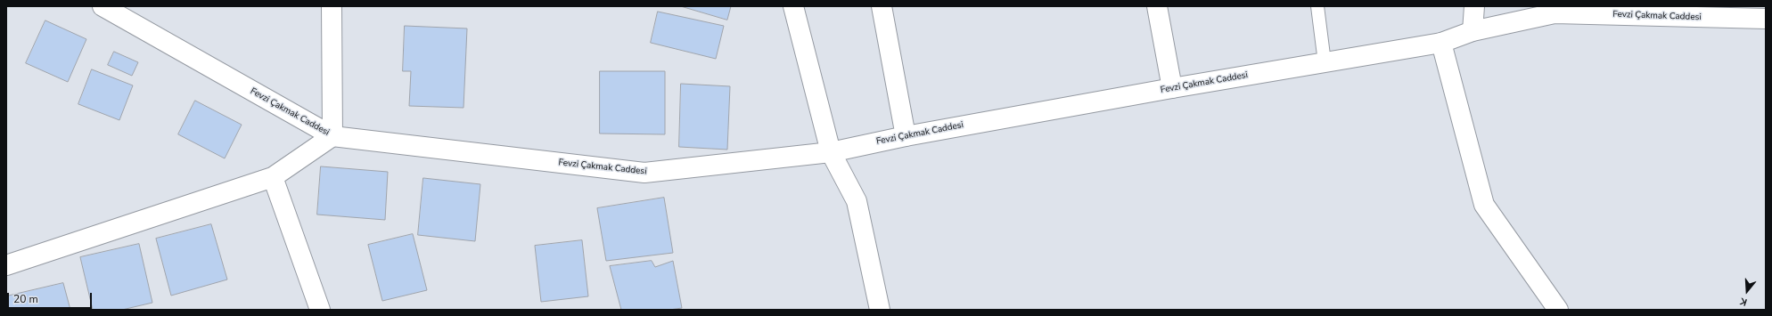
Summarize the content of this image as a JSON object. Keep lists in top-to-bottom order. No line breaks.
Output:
{"streets":{"street":["Fevzi Çakmak Caddesi"]},"scale_bar":"20 m","north":"bottom"}
